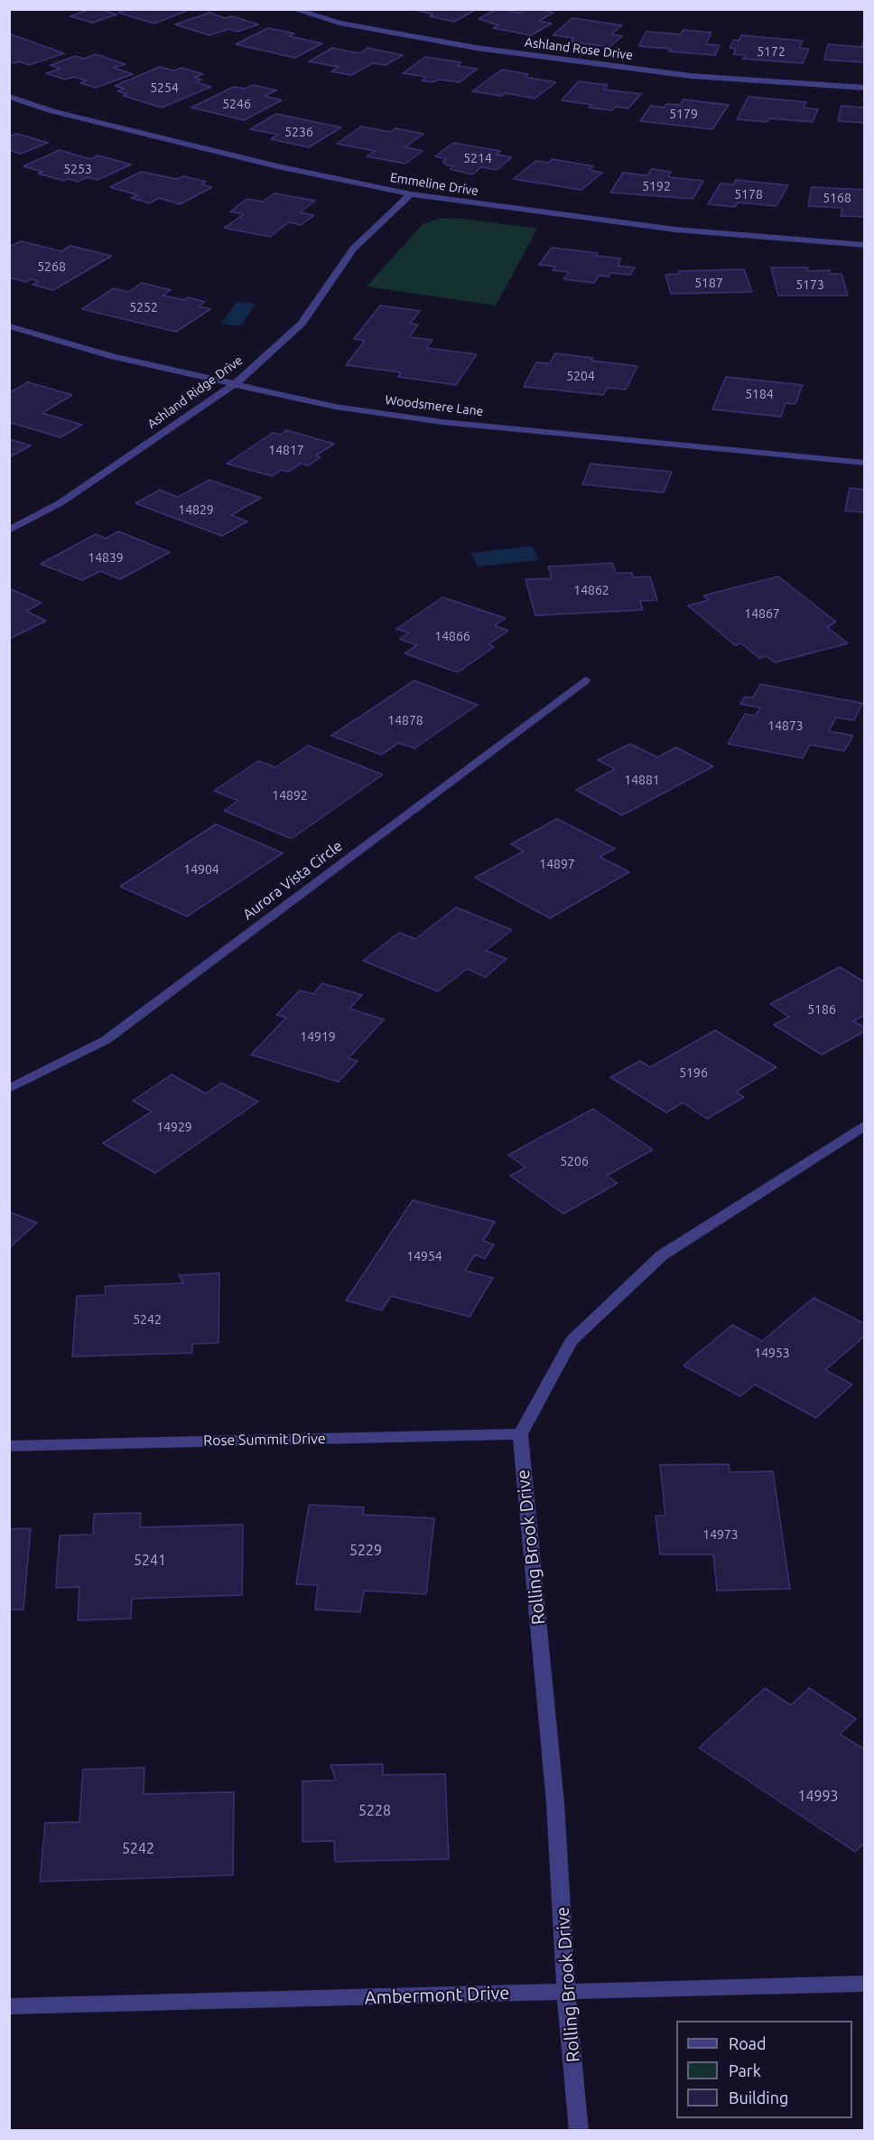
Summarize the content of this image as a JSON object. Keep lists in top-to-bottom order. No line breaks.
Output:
{"streets":{"street":["Ashland Rose Drive","Emmeline Drive","Ashland Ridge Drive","Woodsmere Lane","Aurora Vista Circle","Rose Summit Drive","Rolling Brook Drive","Ambermont Drive"]},"crossings":[["Emmeline Drive","Ashland Ridge Drive"],["Ashland Ridge Drive","Woodsmere Lane"],["Rose Summit Drive","Rolling Brook Drive"],["Rolling Brook Drive","Ambermont Drive"]],"house_numbers":["5172","5254","5246","5179","5236","5214","5253","5192","5178","5168","5268","5187","5173","5252","5204","5184","14817","14829","14839","14862","14867","14866","14878","14873","14881","14892","14897","14904","5186","14919","5196","14929","5206","14954","5242","14953","14973","5229","5241","14993","5228","5242"],"legend":["Road","Park","Building"]}
